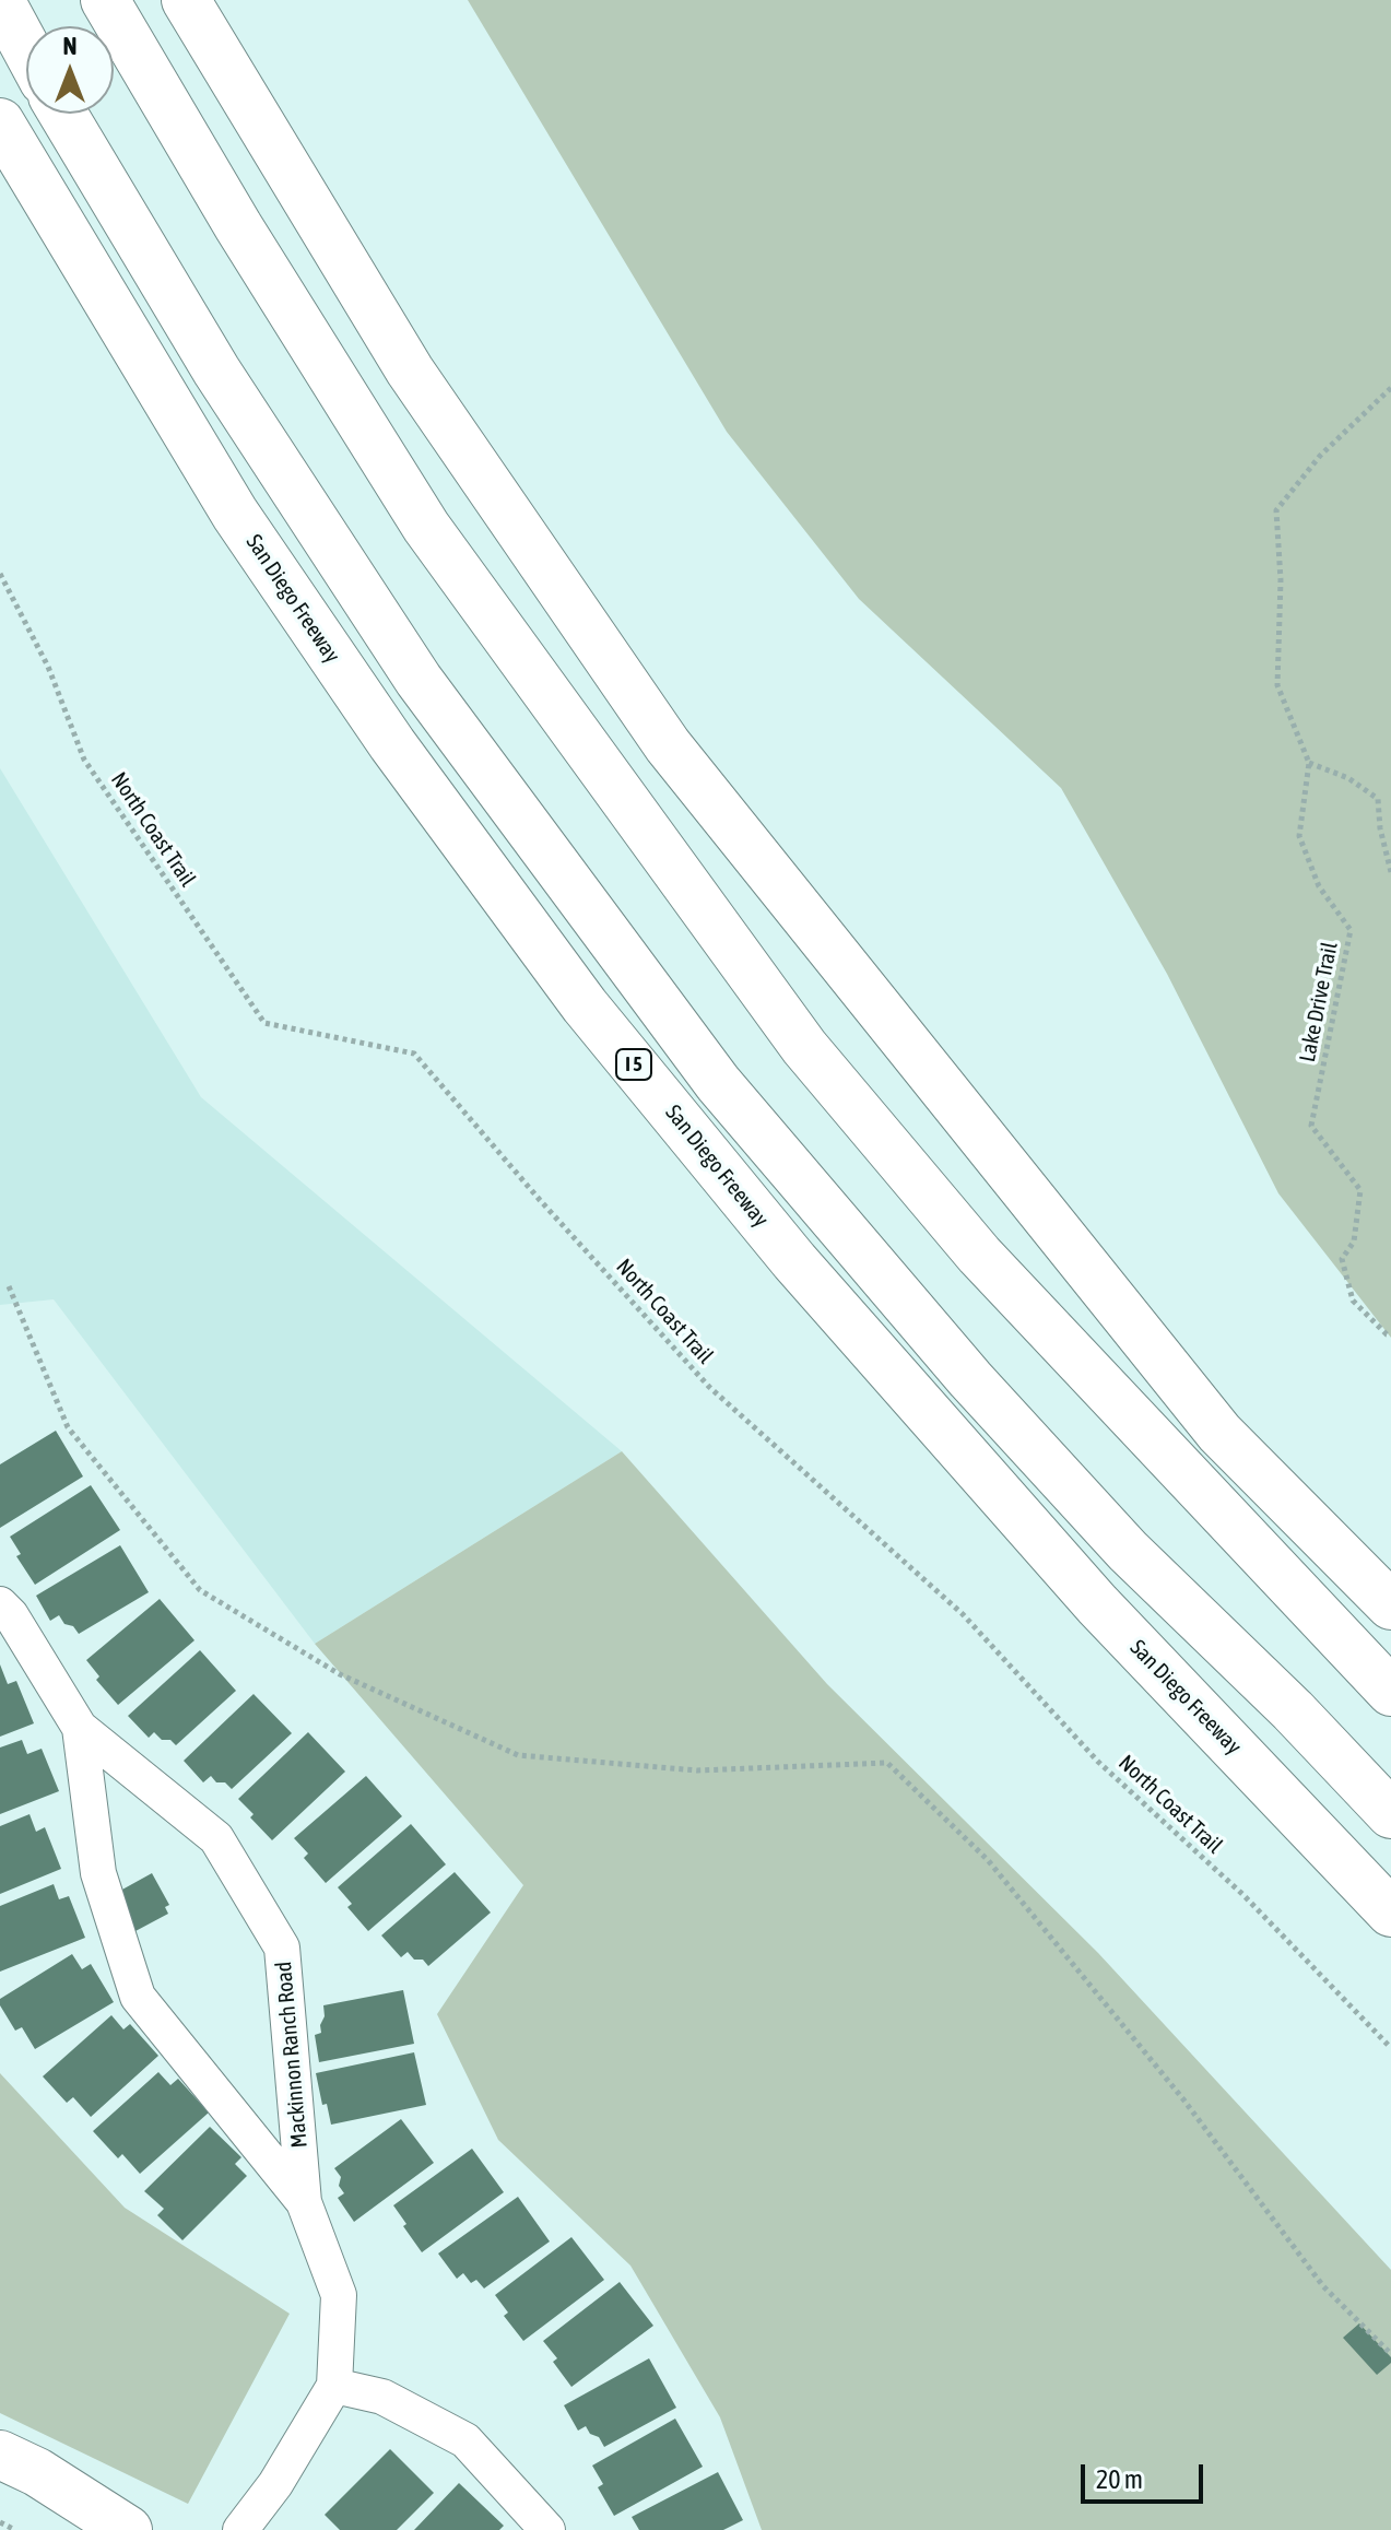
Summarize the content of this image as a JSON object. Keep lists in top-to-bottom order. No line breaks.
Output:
{"streets":{"main road":["San Diego Freeway","I 5"],"street":["Mackinnon Ranch Road"],"path":["North Coast Trail","Lake Drive Trail"]},"scale_bar":"20 m","north":"top"}
